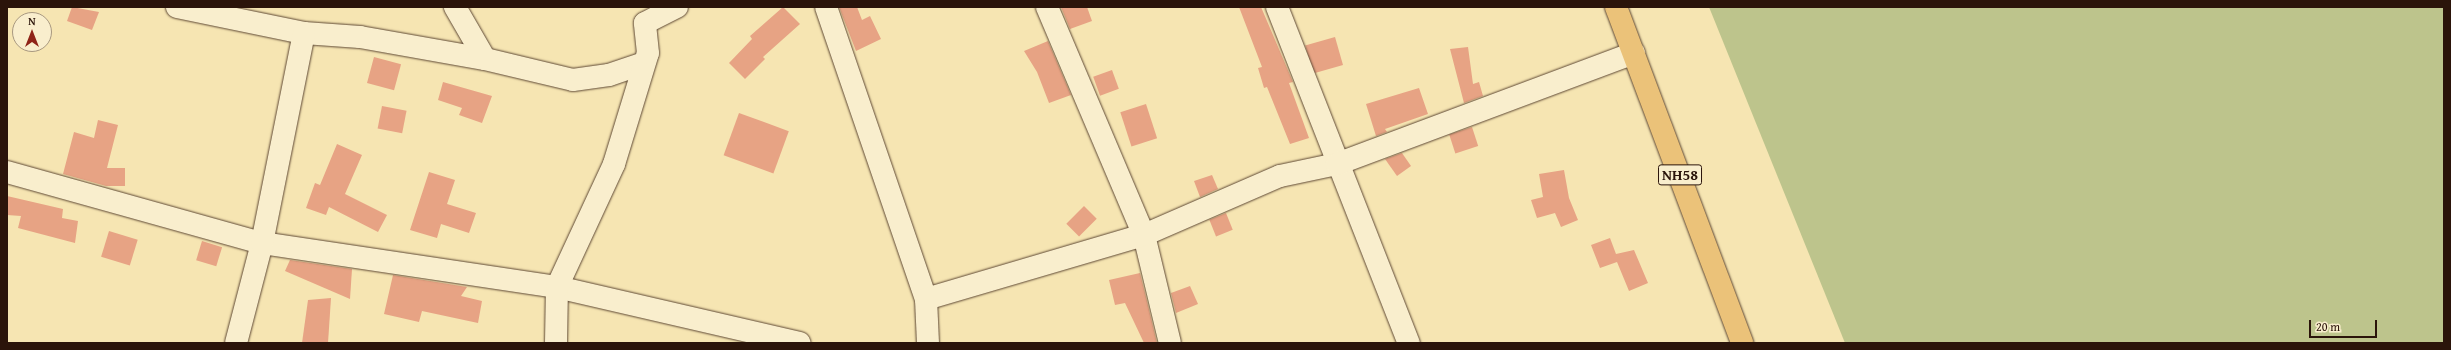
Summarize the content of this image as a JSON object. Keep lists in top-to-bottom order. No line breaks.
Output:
{"streets":{"main road":["NH58"]},"scale_bar":"20 m","north":"top"}
